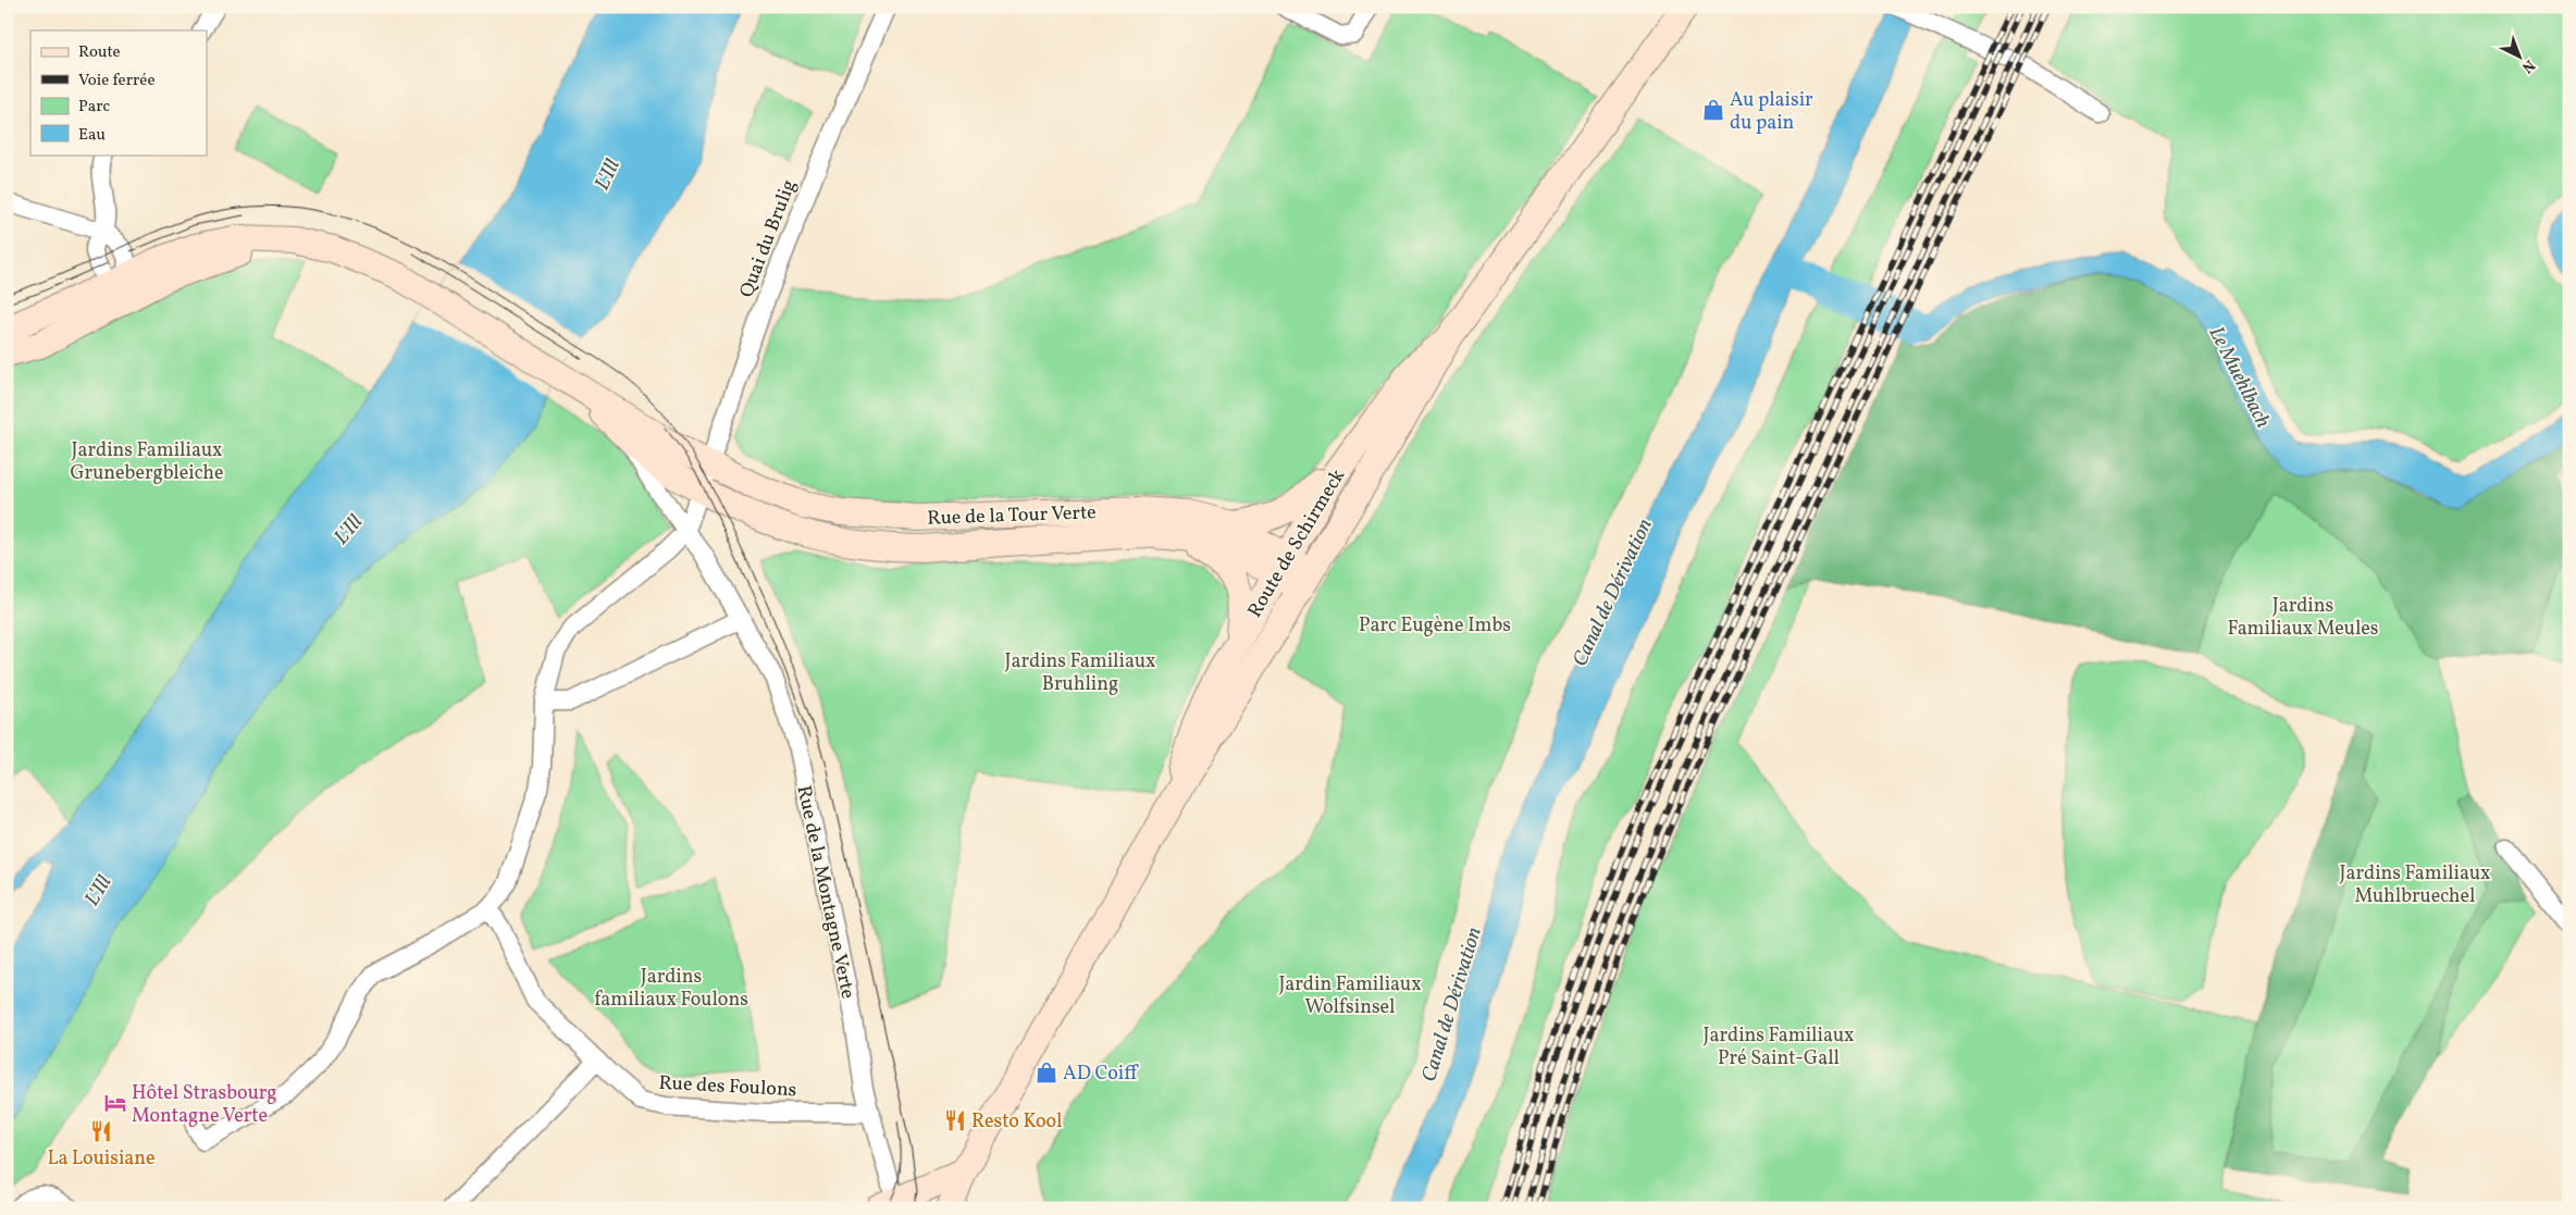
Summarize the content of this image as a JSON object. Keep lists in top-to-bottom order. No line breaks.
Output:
{"streets":{"main road":["Rue de la Tour Verte","Route de Schirmeck","Rue de la Montagne Verte"],"street":["Quai du Brulig","Rue des Foulons"]},"crossings":[["Quai du Brulig","Rue de la Tour Verte"],["Quai du Brulig","Rue de la Montagne Verte"],["Rue de la Tour Verte","Route de Schirmeck"],["Rue de la Tour Verte","Rue de la Montagne Verte"],["Rue de la Montagne Verte","Rue des Foulons"]],"water":["L'Ill","Le Muehlbach","Canal de Dérivation"],"parks":["Jardins Familiaux Grunebergbleiche","Jardins Familiaux Meules","Parc Eugène Imbs","Jardins Familiaux Bruhling","Jardins Familiaux Muhlbruechel","Jardins familiaux Foulons","Jardin Familiaux Wolfsinsel","Jardins Familiaux Pré Saint-Gall"],"places":{"shop":["Au plaisir du pain","AD Coiff"],"hotel":["Hôtel Strasbourg Montagne Verte"],"restaurant":["Resto Kool","La Louisiane"]},"legend":["Route","Voie ferrée","Parc","Eau"],"north":"bottom right"}
